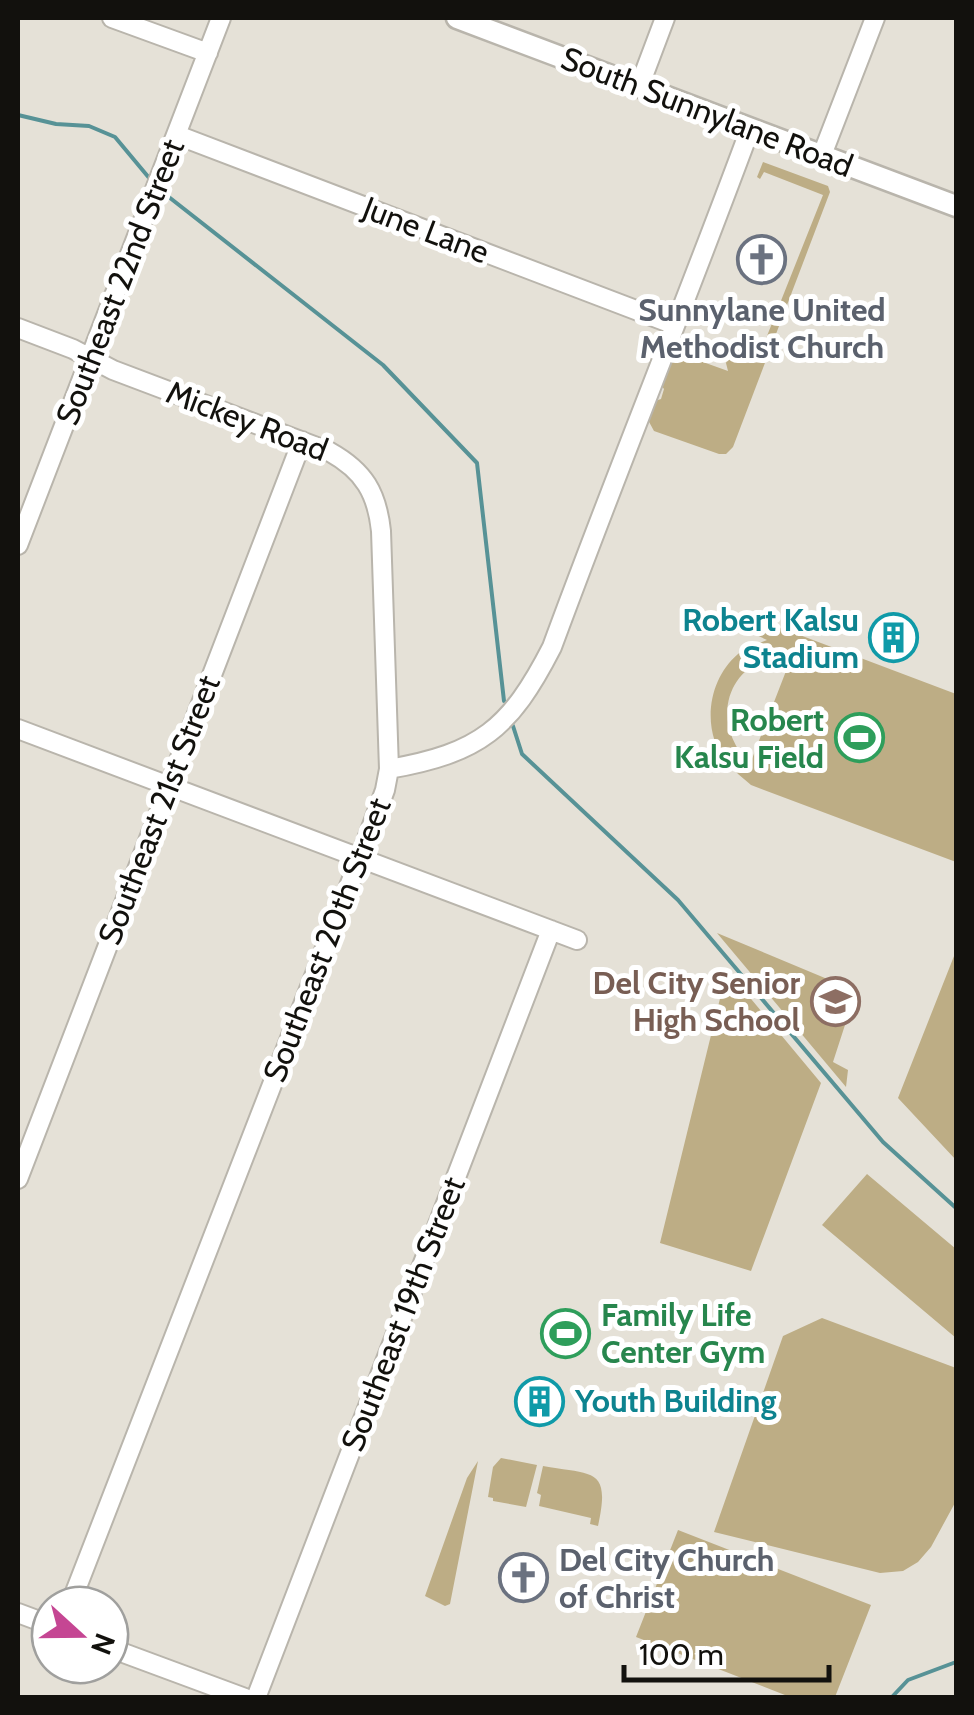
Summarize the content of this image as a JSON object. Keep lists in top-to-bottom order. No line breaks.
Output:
{"streets":{"main road":["South Sunnylane Road"],"street":["June Lane","Southeast 22nd Street","Mickey Road","Southeast 21st Street","Southeast 20th Street","Southeast 19th Street"]},"crossings":[["South Sunnylane Road","Southeast 20th Street"],["June Lane","Southeast 22nd Street"],["June Lane","Southeast 20th Street"],["Southeast 22nd Street","Mickey Road"],["Mickey Road","Southeast 21st Street"],["Mickey Road","Southeast 20th Street"]],"places":{"church":["Sunnylane United Methodist Church","Del City Church of Christ"],"building":["Robert Kalsu Stadium","Youth Building"],"sports":["Robert Kalsu Field","Family Life Center Gym"],"school or university":["Del City Senior High School"]},"scale_bar":"100 m","north":"right"}
